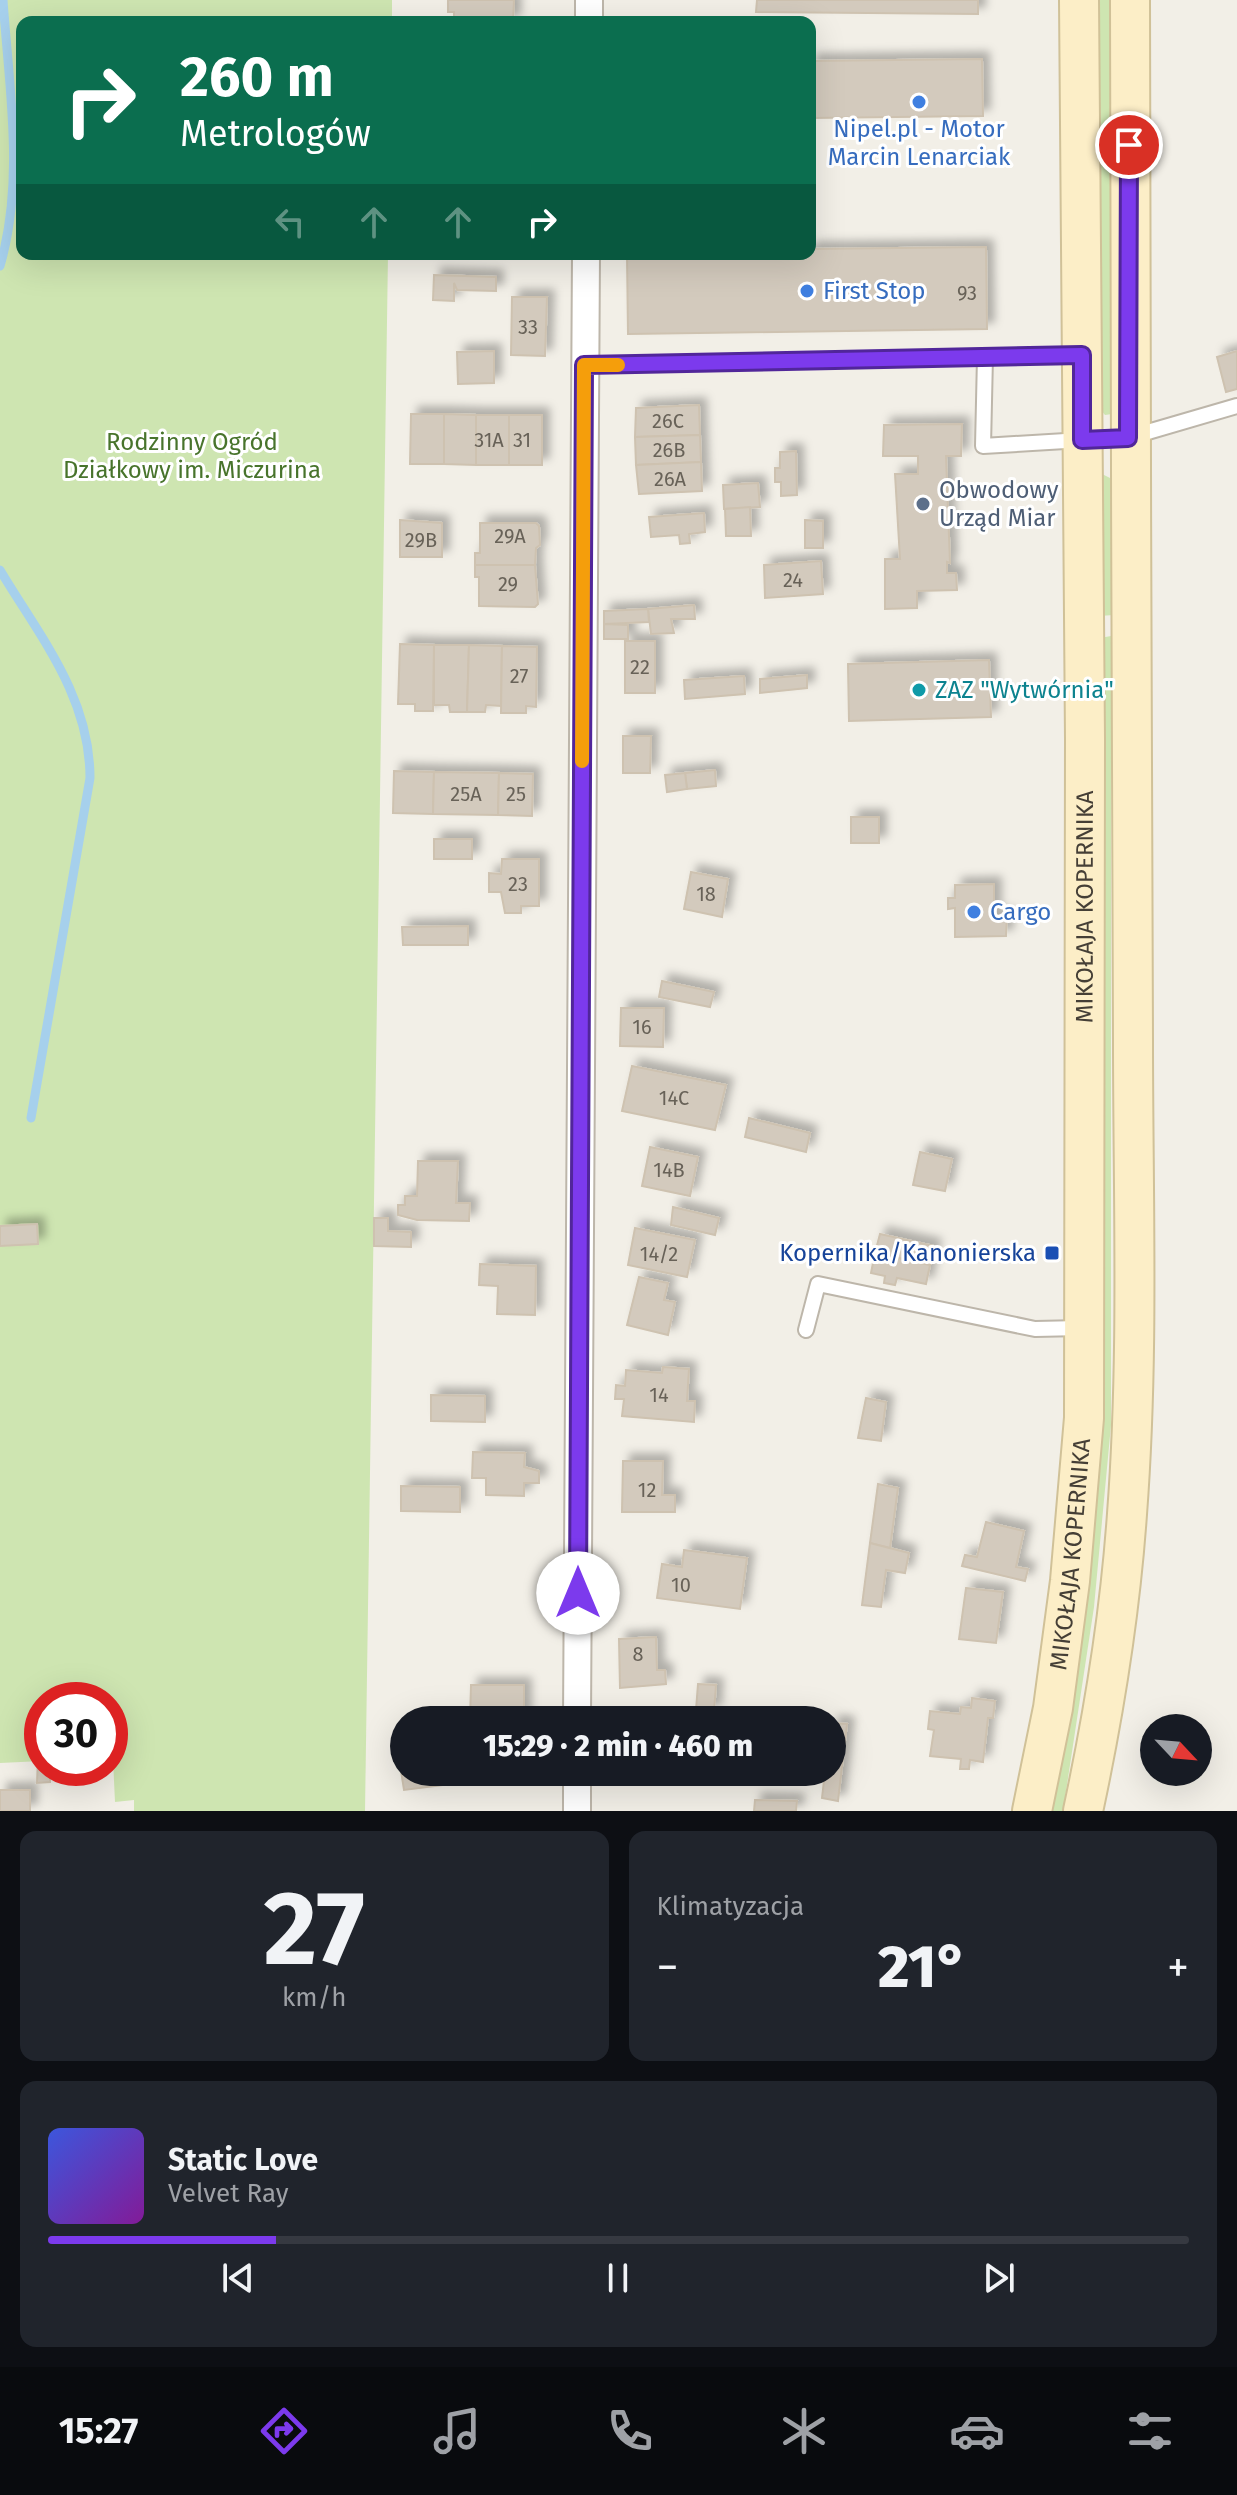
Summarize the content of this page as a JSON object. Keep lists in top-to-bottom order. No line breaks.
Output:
{"streets":{"main road":["MIKOŁAJA KOPERNIKA"]},"parks":["Rodzinny Ogród Działkowy im. Miczurina"],"places":{"other":["Nipel.pl - Motor Marcin Lenarciak","First Stop","Obwodowy Urząd Miar","ZAZ \"Wytwórnia\"","Cargo"],"transit":["Kopernika/Kanonierska"]},"house_numbers":["93","33","26C","31A","31","26B","26A","29A","29B","24","29","22","27","25A","25","23","18","16","14C","14B","14/2","14","12","10","8"],"north":"bottom right","page":{"turn":["260 m","Metrologów"],"limit":"30","trip":"15:29 · 2 min · 460 m","tile":[["27","km/h"],"Klimatyzacja"],"heat":["−","21°","+"],"song":["Static Love","Velvet Ray"],"tabs":"15:27"}}
